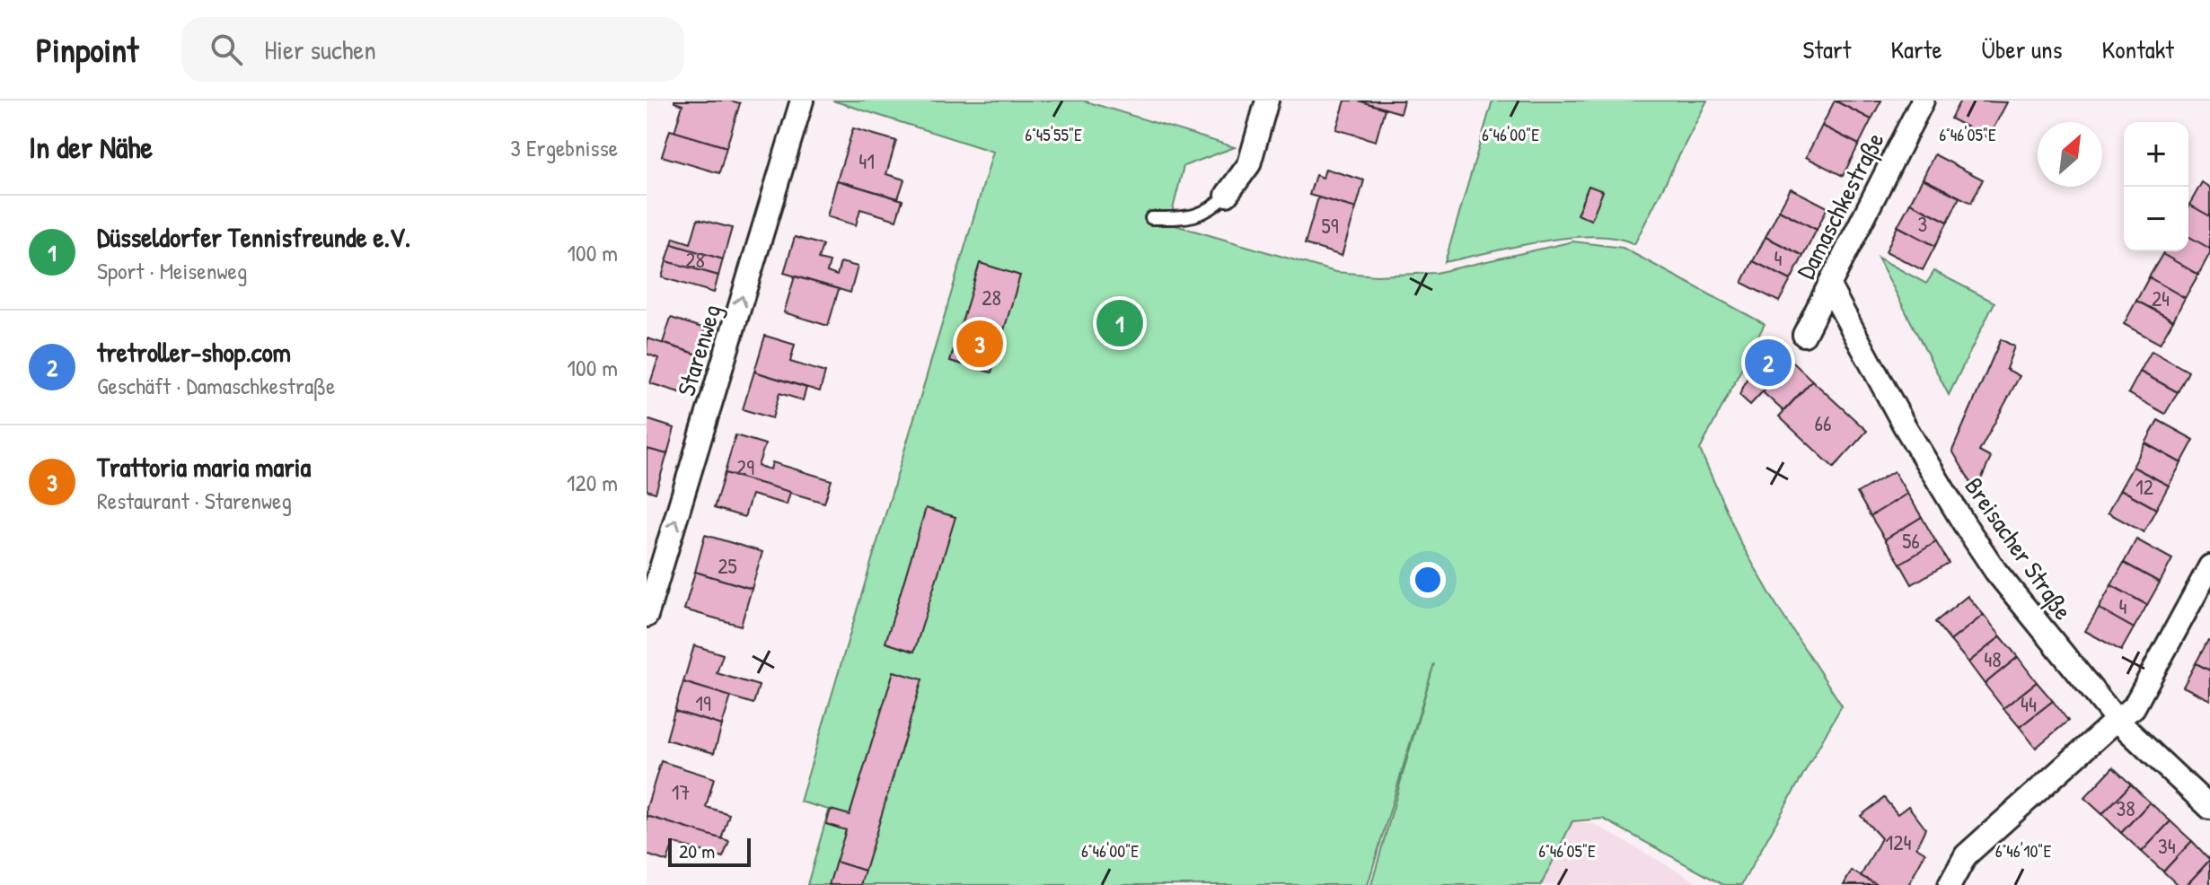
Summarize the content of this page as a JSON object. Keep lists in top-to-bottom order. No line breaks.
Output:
{"streets":{"street":["Damaschkestraße","Starenweg","Breisacher Straße"]},"crossings":[["Damaschkestraße","Breisacher Straße"]],"one_way":["Starenweg"],"house_numbers":["41","3","59","4","28","28","24","66","29","12","56","25","4","48","19","44","17","38","124","34"],"scale_bar":"20 m","north":"top right","page":{"header":"Pinpoint","search":"Hier suchen","nav":["Start","Karte","Über uns","Kontakt"],"heading":["In der Nähe","3 Ergebnisse"],"map_buttons":["+","−"],"list":[{"mark":"1","name":"Düsseldorfer Tennisfreunde e.V.","note":"Sport · Meisenweg","value":"100 m"},{"mark":"2","name":"tretroller-shop.com","note":"Geschäft · Damaschkestraße","value":"100 m"},{"mark":"3","name":"Trattoria maria maria","note":"Restaurant · Starenweg","value":"120 m"}],"pins":["1","3","2"],"scale":"20 m"},"coordinates":["6°45'55\"E","6°46'00\"E","6°46'05\"E","6°46'10\"E"]}
